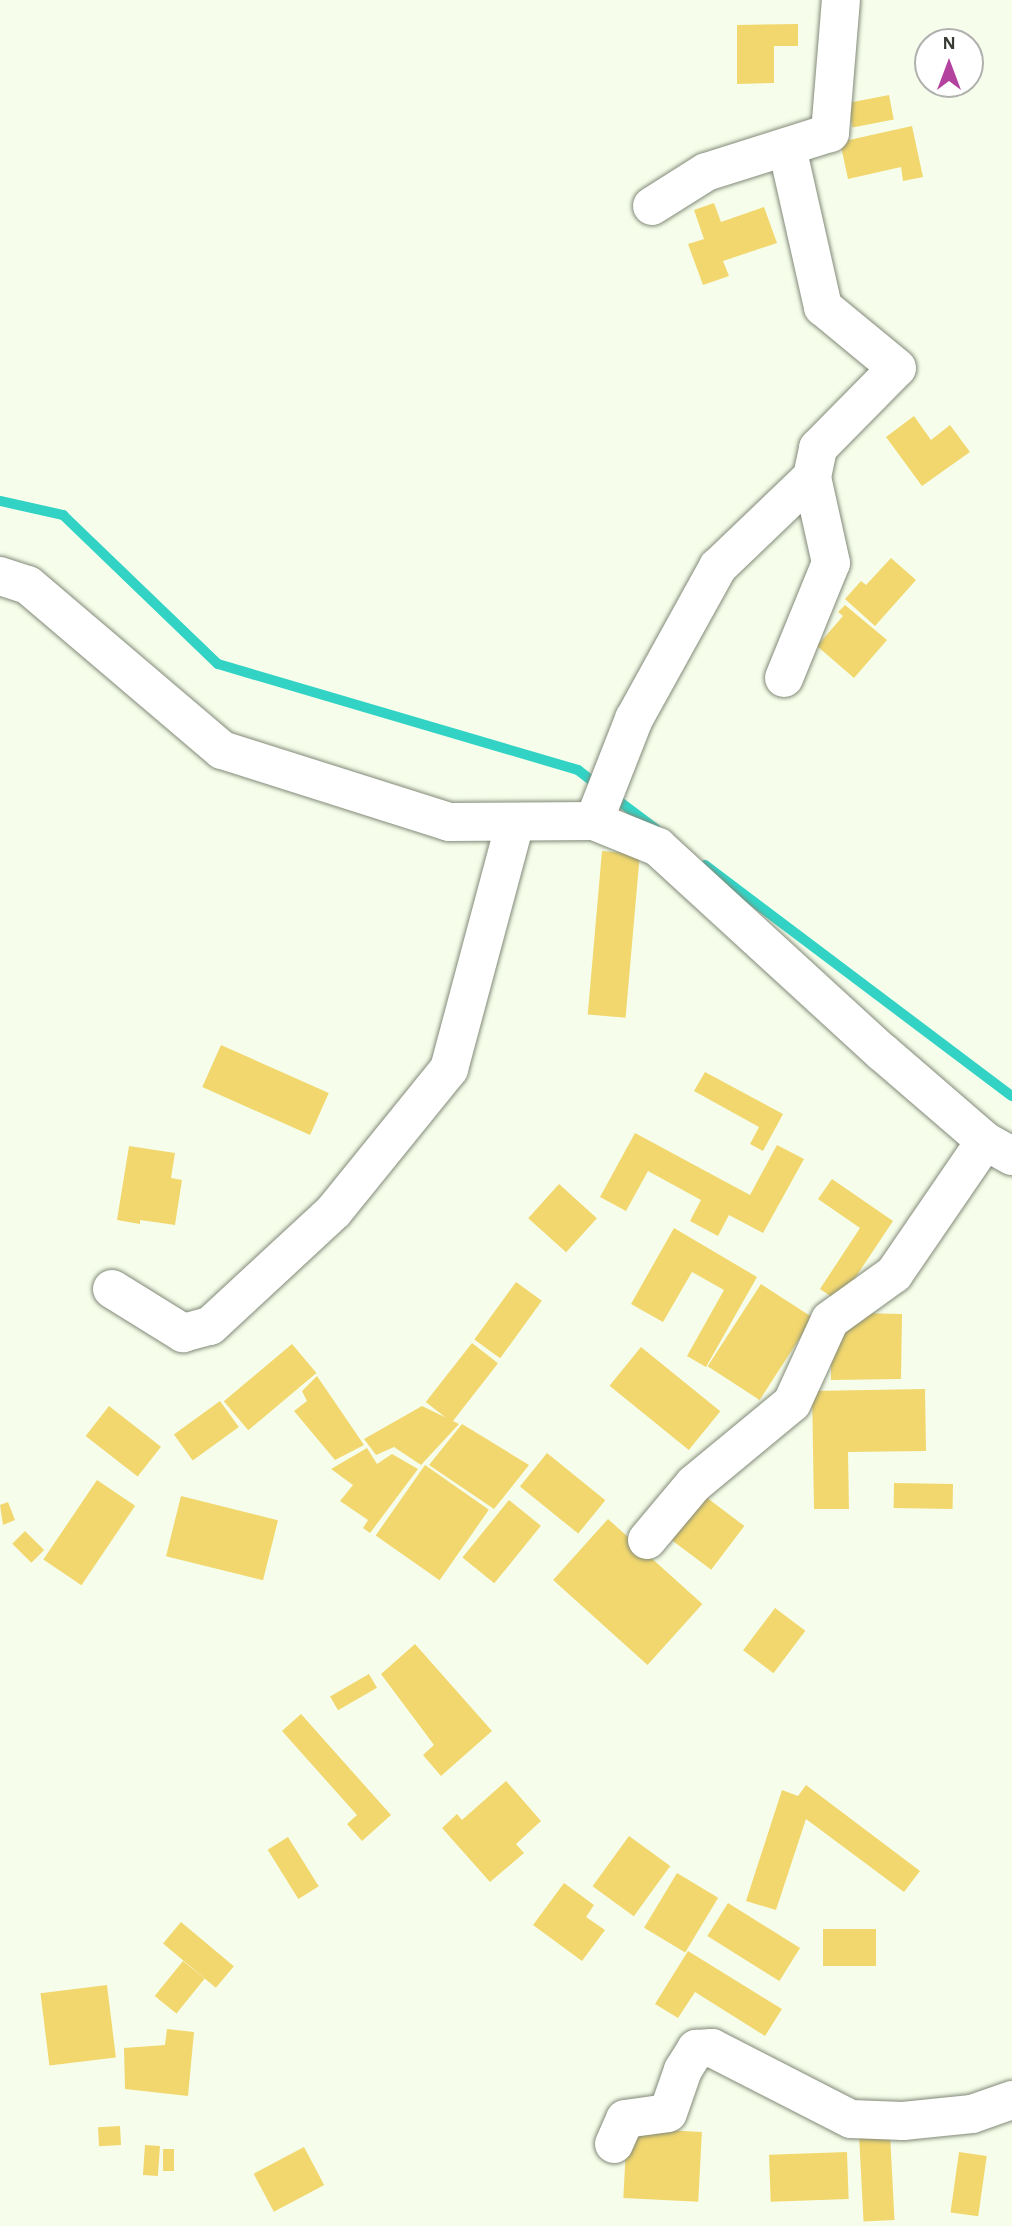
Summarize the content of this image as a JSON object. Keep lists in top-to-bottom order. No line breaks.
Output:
{"north":"top"}
